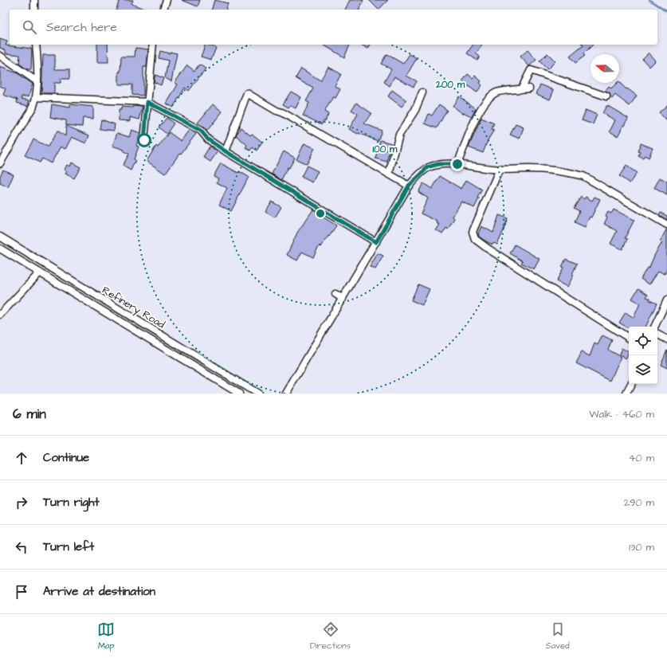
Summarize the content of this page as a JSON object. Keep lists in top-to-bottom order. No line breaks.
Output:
{"streets":{"street":["Refinery Road"]},"north":"left","page":{"search":"Search here","heading":["6 min","Walk · 460 m"],"list":[["Continue","40 m"],["Turn right","290 m"],["Turn left","130 m"],"Arrive at destination"],"nav":["Map","Directions","Saved"]},"rings":["200 m","100 m"]}
